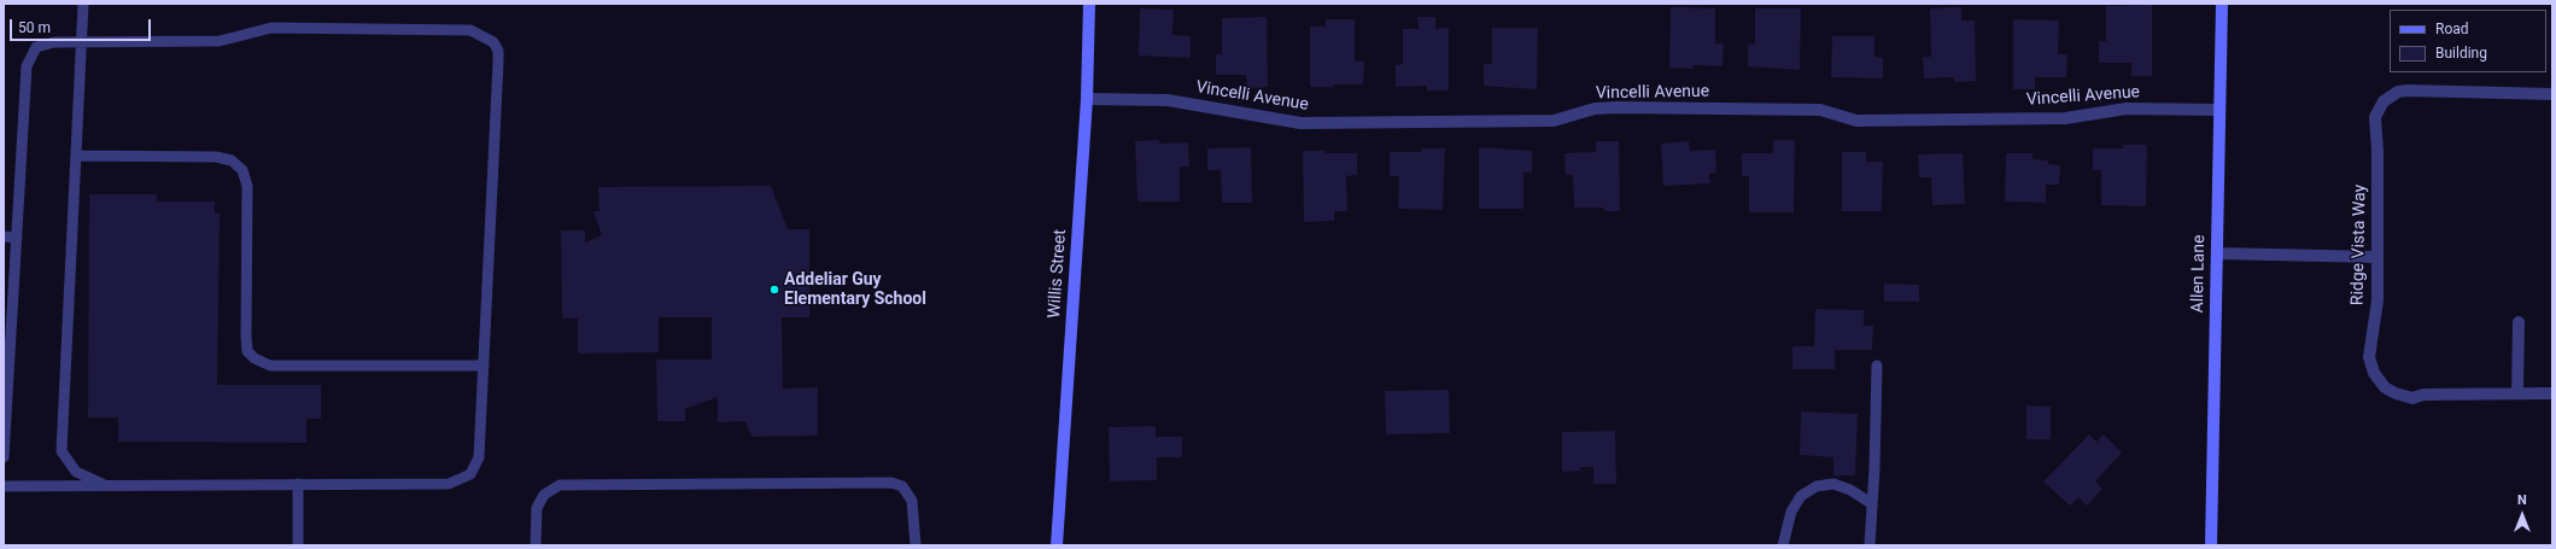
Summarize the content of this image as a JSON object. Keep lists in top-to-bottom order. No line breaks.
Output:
{"streets":{"main road":["Willis Street","Allen Lane"],"street":["Vincelli Avenue","Ridge Vista Way"]},"crossings":[["Vincelli Avenue","Willis Street"],["Vincelli Avenue","Allen Lane"]],"places":["Addeliar Guy Elementary School"],"legend":["Road","Building"],"scale_bar":"50 m","north":"top"}
